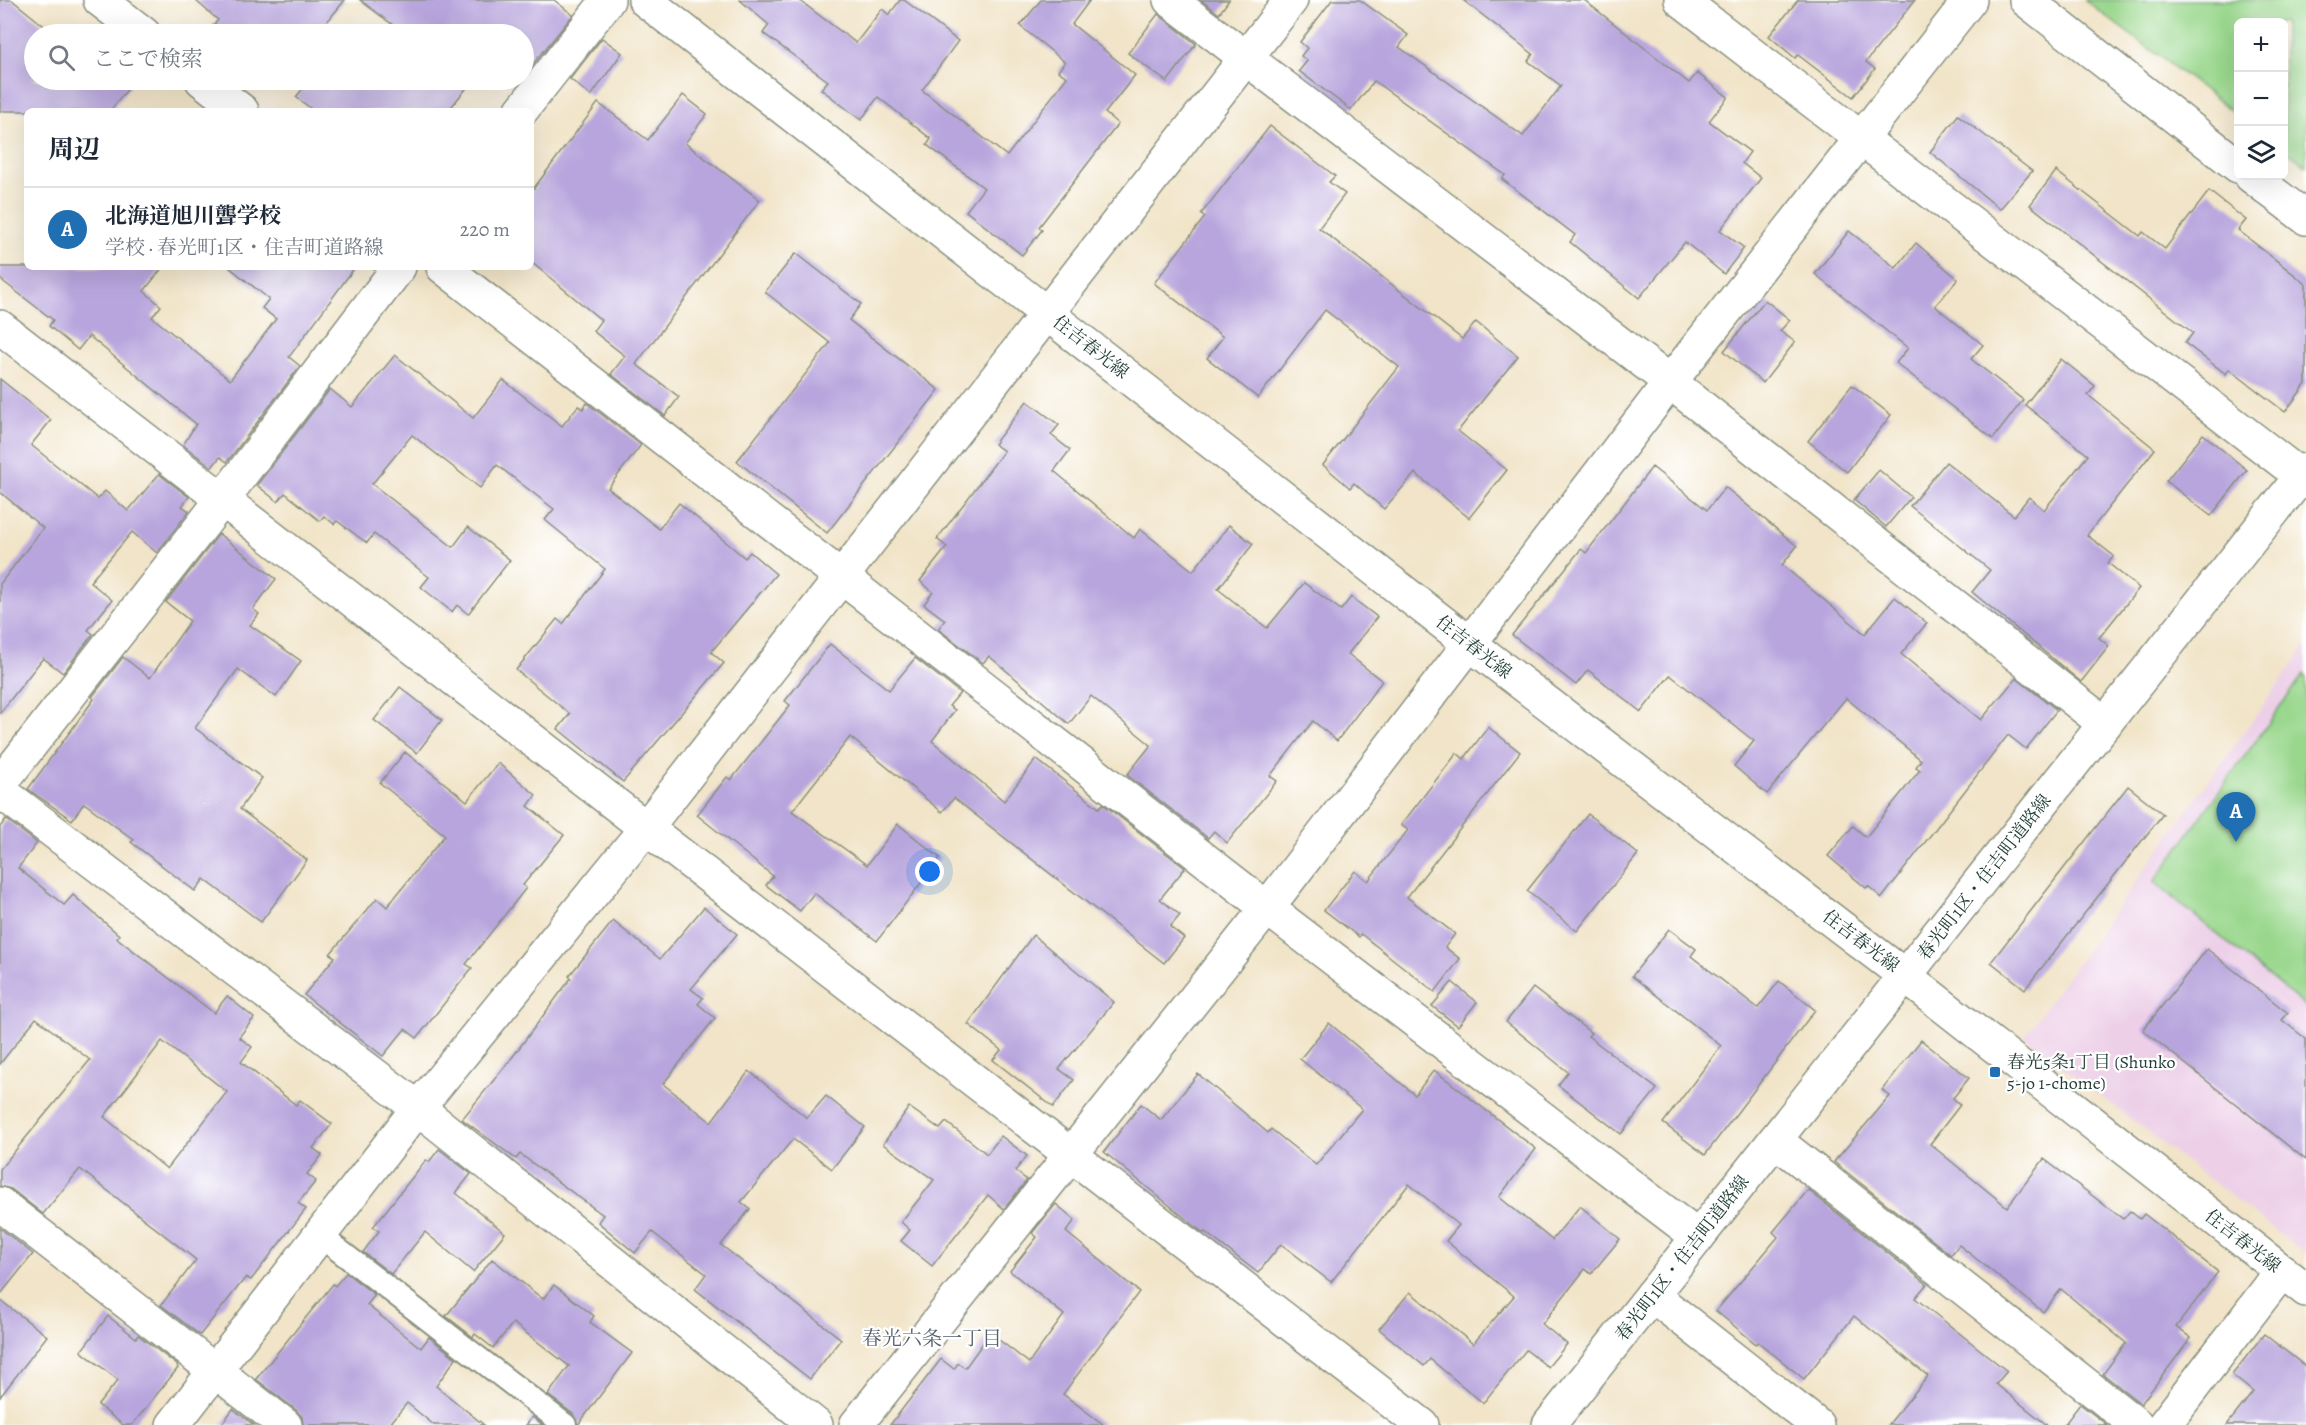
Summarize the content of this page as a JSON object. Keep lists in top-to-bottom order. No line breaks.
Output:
{"streets":{"street":["住吉春光線","春光町1区・住吉町道路線"]},"crossings":[["住吉春光線","春光町1区・住吉町道路線"]],"districts":["春光六条一丁目"],"places":{"transit":["春光5条1丁目 (Shunko 5-jo 1-chome)"]},"page":{"map_buttons":["+","−"],"search":"ここで検索","heading":"周辺","list":[{"mark":"A","name":"北海道旭川聾学校","note":"学校 · 春光町1区・住吉町道路線","value":"220 m"}],"pins":"A"}}
